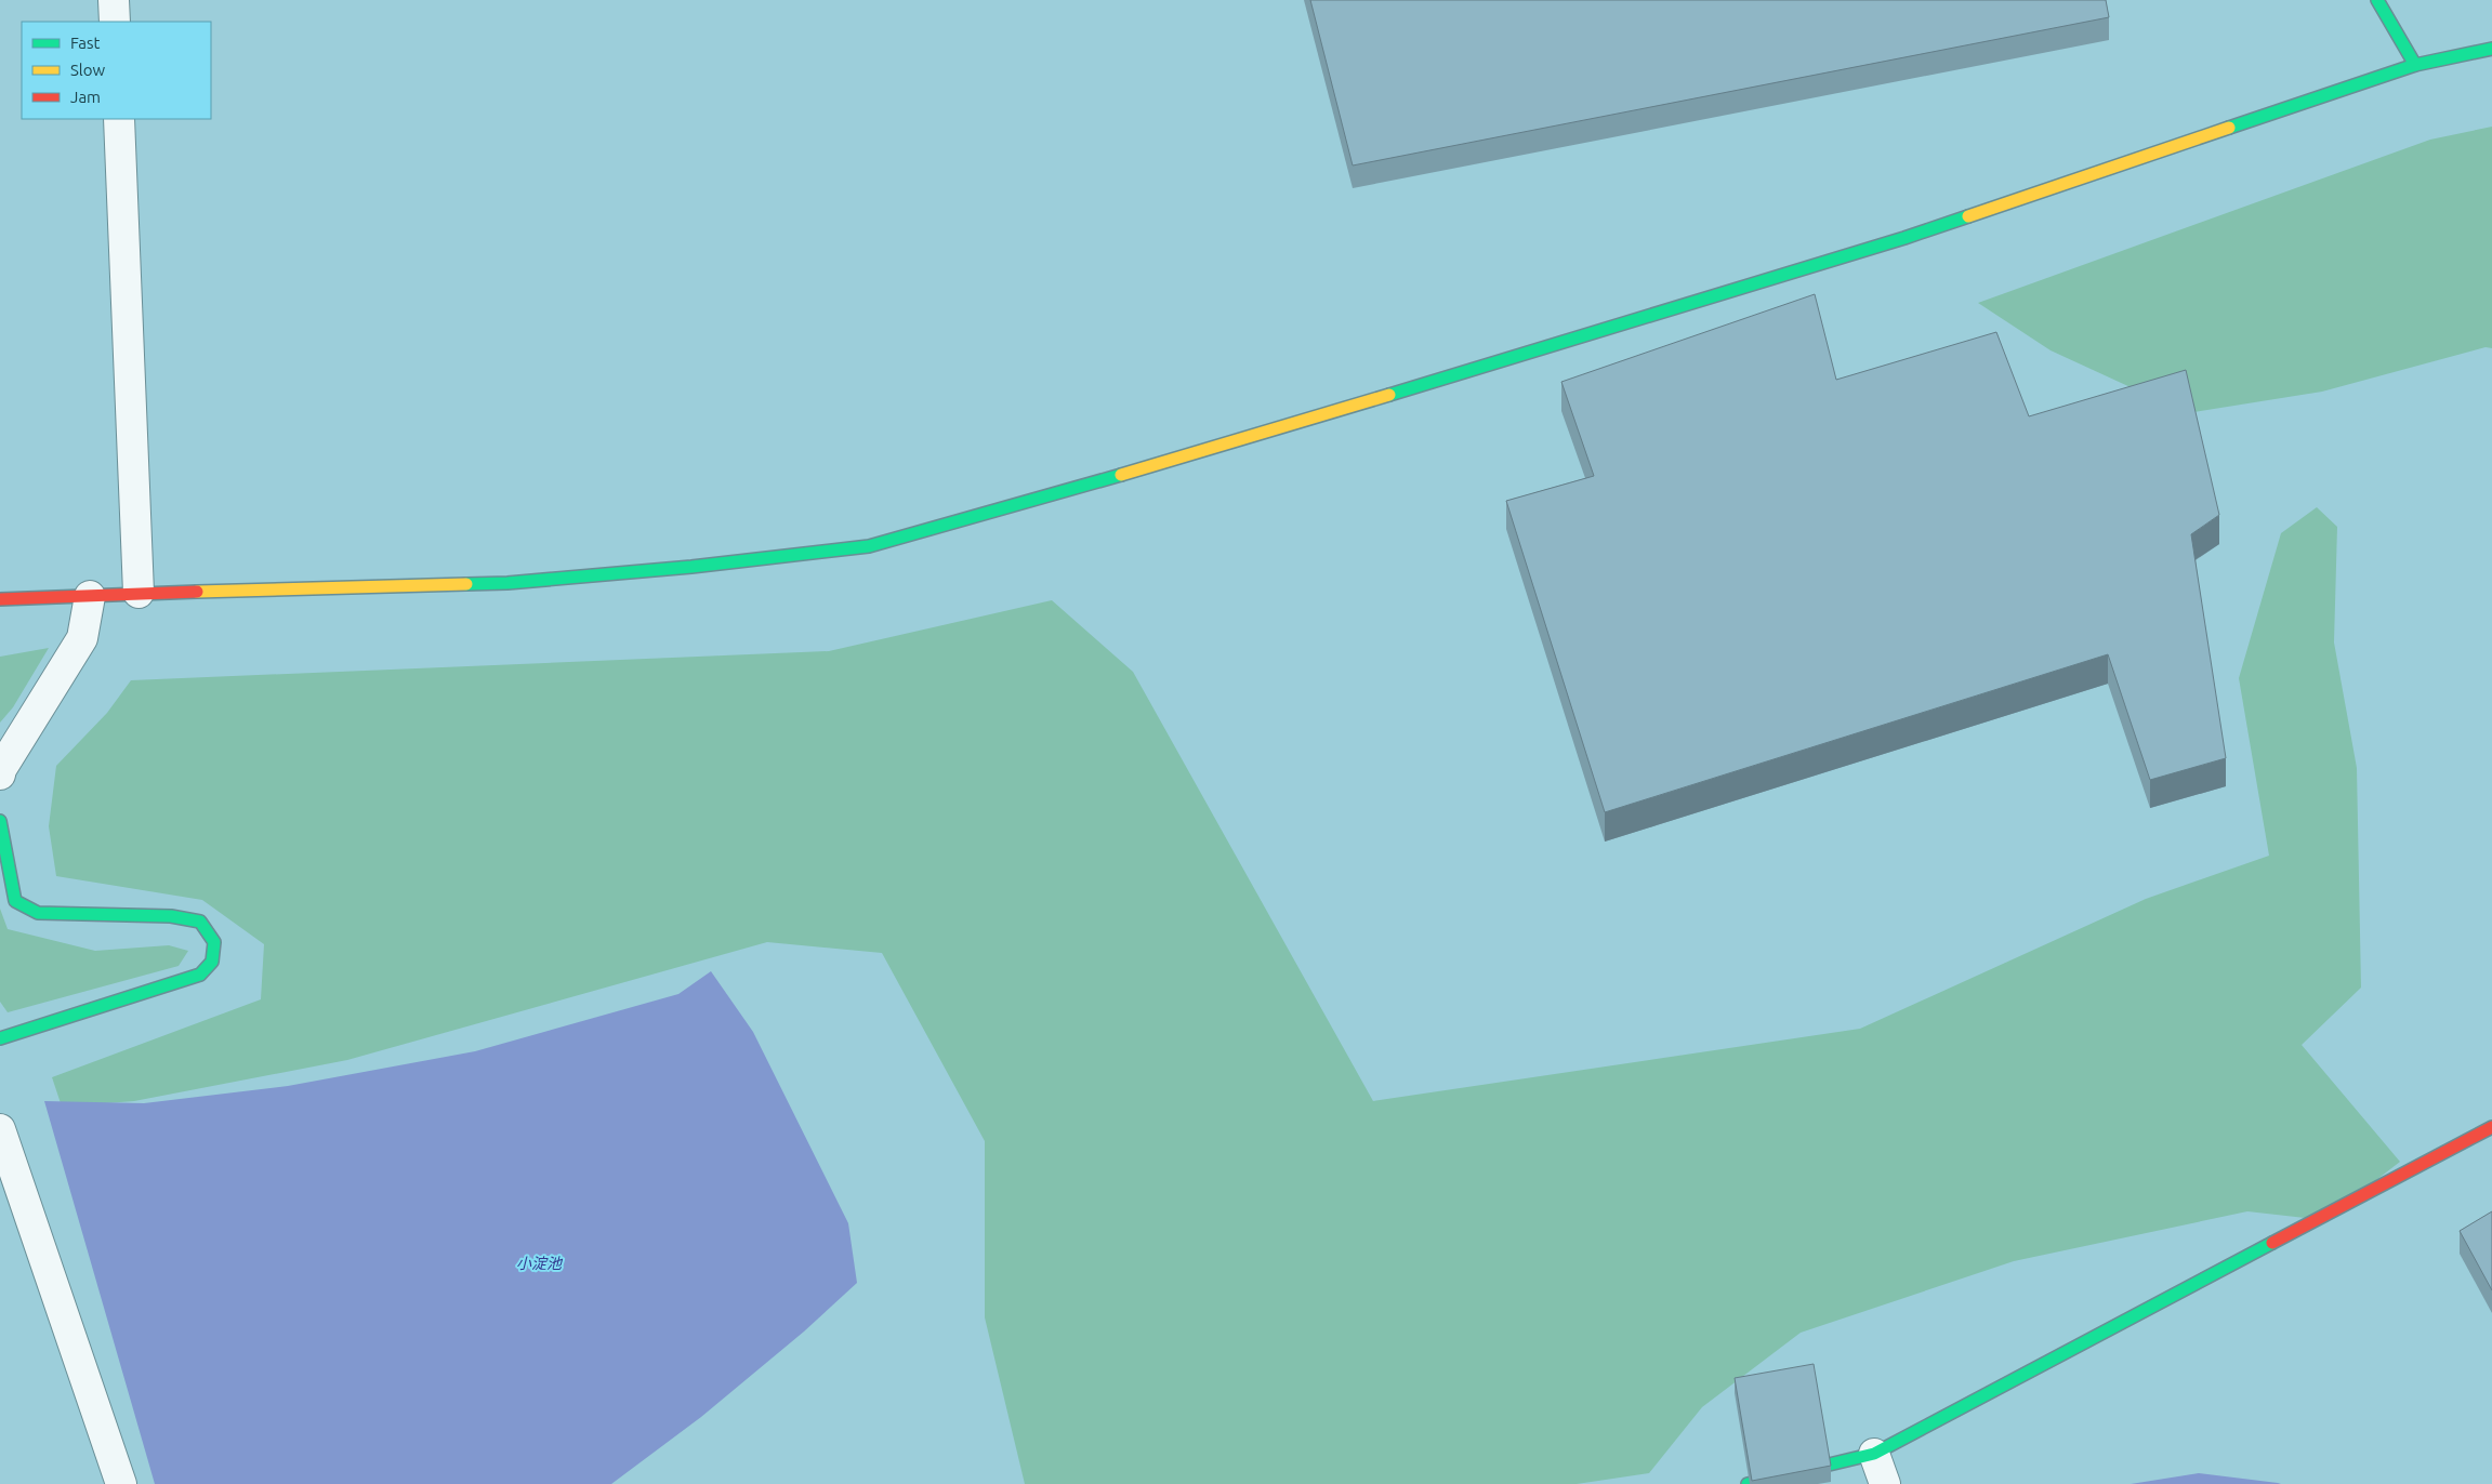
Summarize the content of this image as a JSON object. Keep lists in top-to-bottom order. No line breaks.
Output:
{"water":["小淀池"],"legend":["Fast","Slow","Jam"]}
